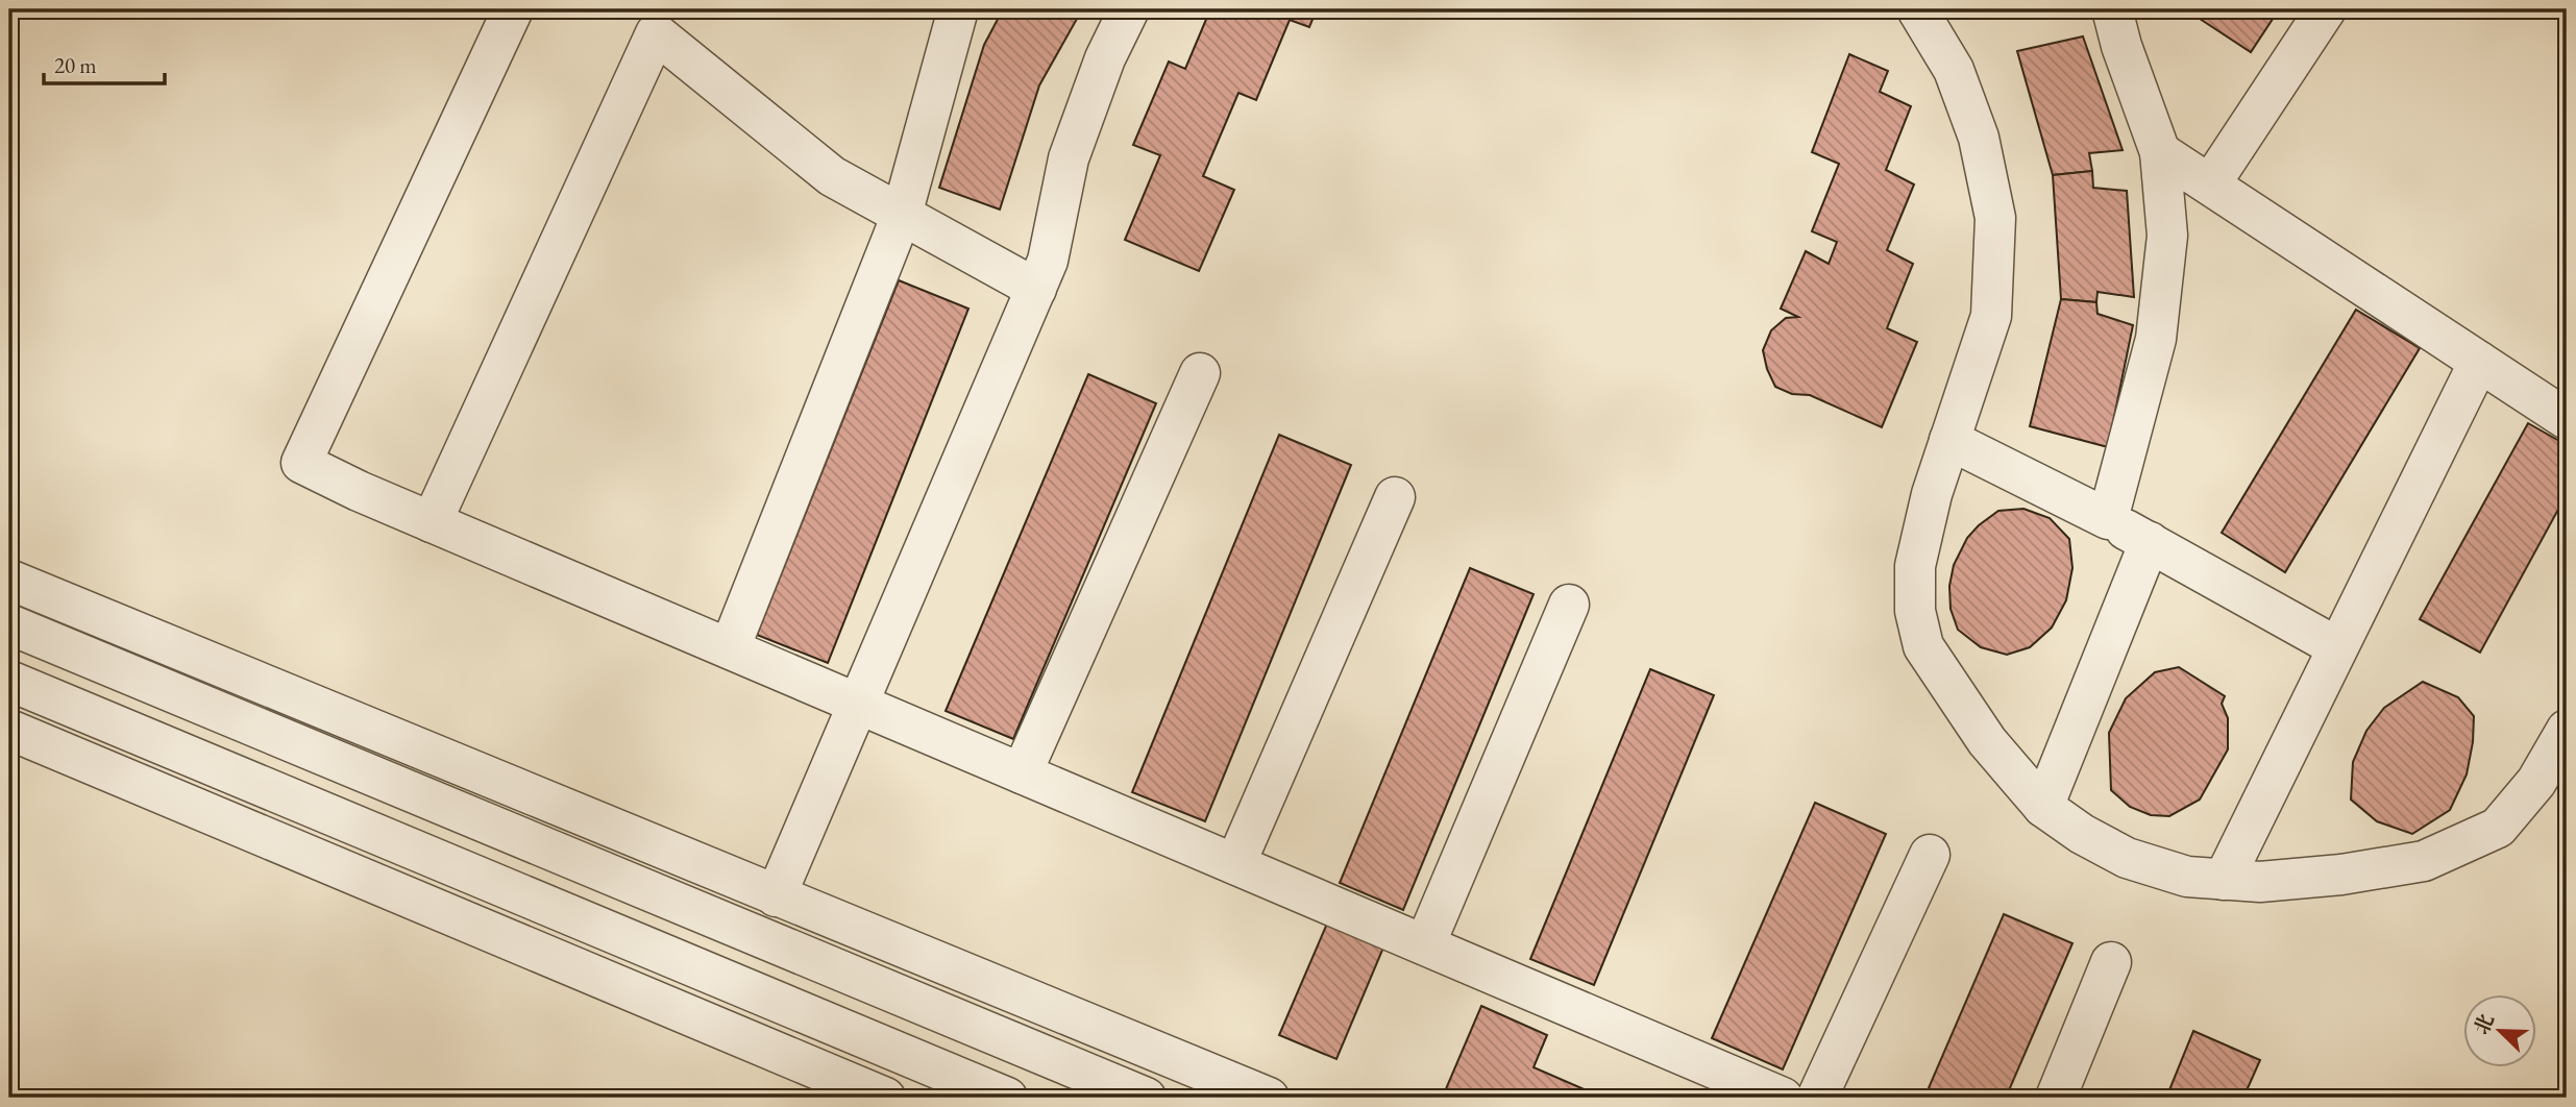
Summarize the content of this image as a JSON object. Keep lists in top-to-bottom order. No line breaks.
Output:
{"scale_bar":"20 m","north":"top left"}
